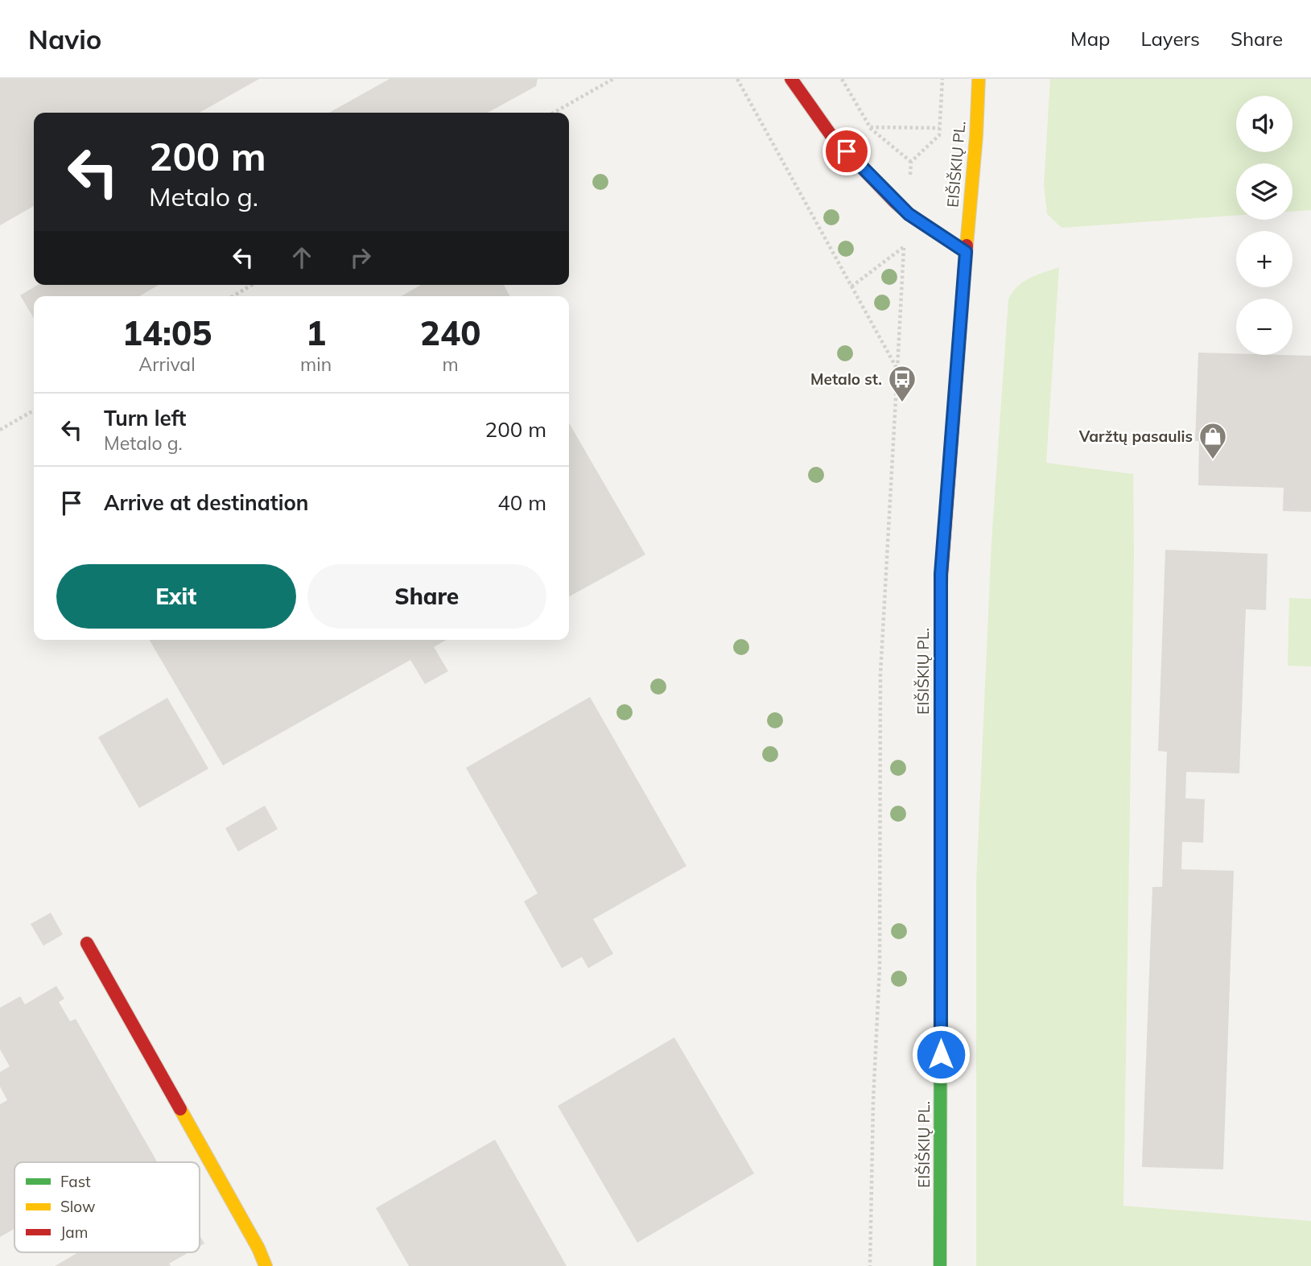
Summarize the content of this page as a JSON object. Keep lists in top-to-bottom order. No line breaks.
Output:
{"streets":{"main road":["EIŠIŠKIŲ PL."]},"places":{"bus stop":["Metalo st."],"shop":["Varžtų pasaulis"]},"legend":["Fast","Slow","Jam"],"page":{"header":"Navio","nav":["Map","Layers","Share"],"map_buttons":["+","−"],"turn":["200 m","Metalo g."],"eta":["14:05","Arrival","1","min","240","m"],"list":[{"name":"Turn left","note":"Metalo g.","value":"200 m"},{"name":"Arrive at destination","value":"40 m"}],"buttons":["Exit","Share"]}}
